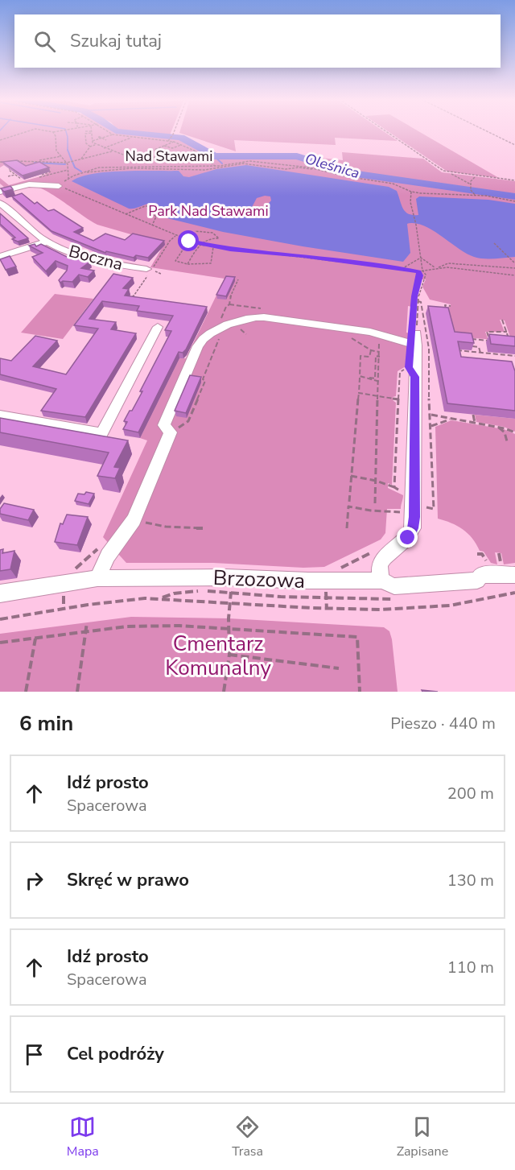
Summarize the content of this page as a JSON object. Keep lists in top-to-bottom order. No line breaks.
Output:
{"streets":{"street":["Boczna","Brzozowa"],"path":["Nad Stawami"]},"water":["Oleśnica"],"parks":["Park Nad Stawami","Cmentarz Komunalny"],"page":{"search":"Szukaj tutaj","heading":["6 min","Pieszo · 440 m"],"list":[["Idź prosto","Spacerowa","200 m"],["Skręć w prawo","130 m"],["Idź prosto","Spacerowa","110 m"],"Cel podróży"],"nav":["Mapa","Trasa","Zapisane"]}}
